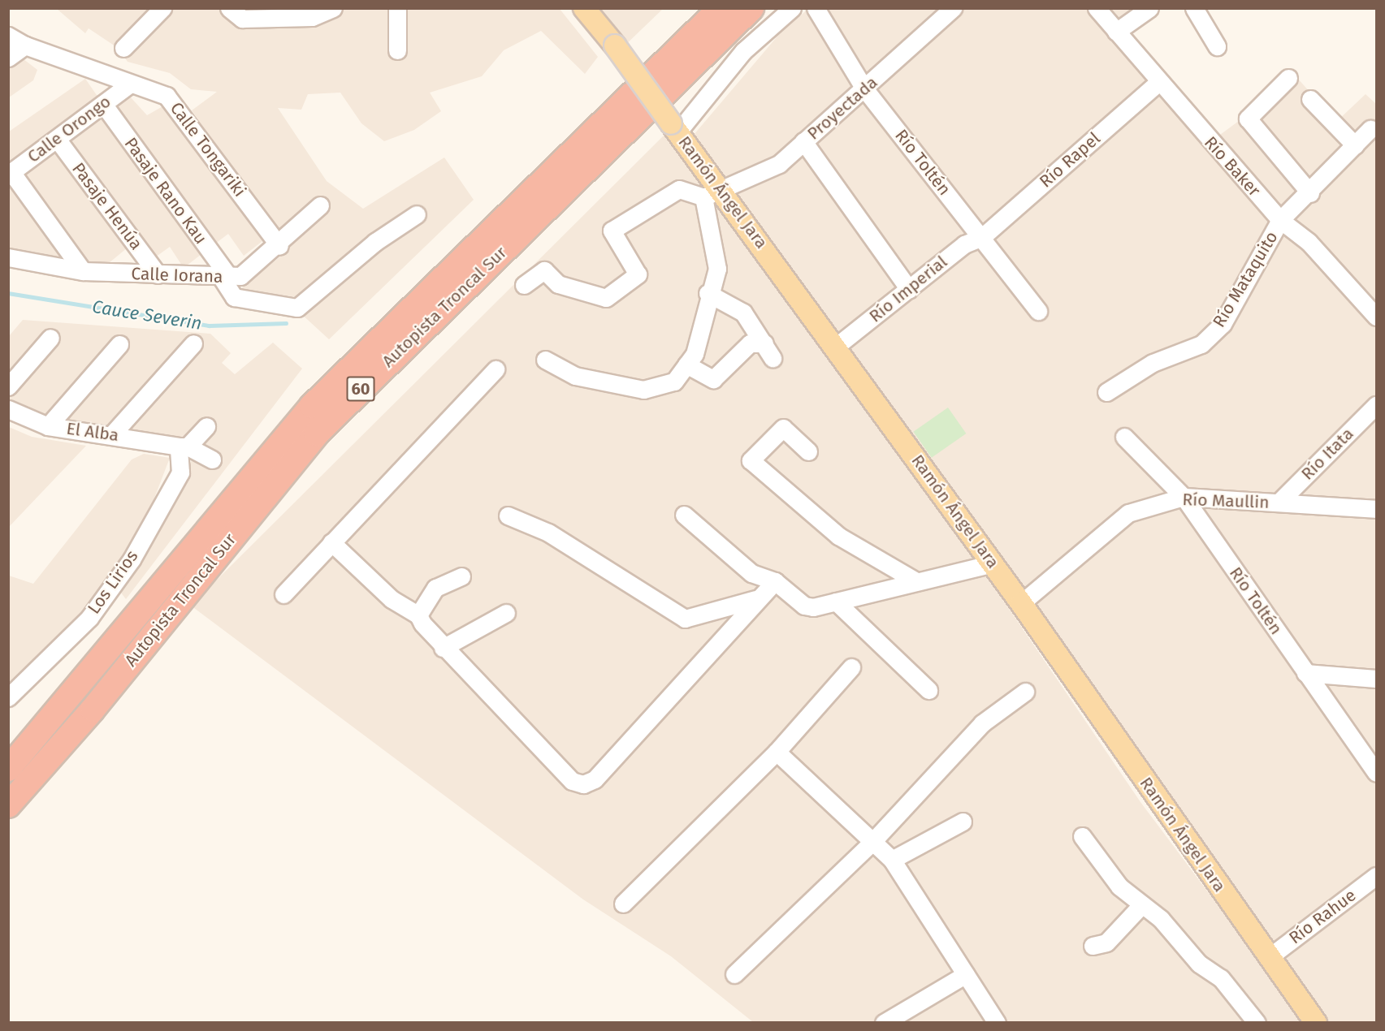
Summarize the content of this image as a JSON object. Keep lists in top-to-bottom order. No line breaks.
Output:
{"streets":{"highway":["Autopista Troncal Sur","60"],"main road":["Ramón Ángel Jara"],"street":["Proyectada","Calle Orongo","Calle Tongariki","Río Rapel","Río Toltén","Río Baker","Pasaje Rano Kau","Pasaje Henúa","Calle Iorana","Río Mataquito","Río Imperial","El Alba","Río Itata","Río Maullin","Los Lirios","Río Rahue"]},"crossings":[["Proyectada","Río Toltén"],["Proyectada","Ramón Ángel Jara"],["Calle Orongo","Calle Tongariki"],["Calle Orongo","Pasaje Rano Kau"],["Calle Orongo","Pasaje Henúa"],["Calle Tongariki","Calle Iorana"],["Río Rapel","Río Toltén"],["Río Rapel","Río Baker"],["Río Rapel","Río Imperial"],["Río Toltén","Río Imperial"],["Río Toltén","Río Maullin"],["Río Baker","Río Mataquito"],["Pasaje Rano Kau","Calle Iorana"],["Ramón Ángel Jara","Río Imperial"],["Ramón Ángel Jara","Río Maullin"],["Ramón Ángel Jara","Río Rahue"],["Pasaje Henúa","Calle Iorana"],["El Alba","Los Lirios"],["Río Itata","Río Maullin"]],"water":["Cauce Severin"]}
